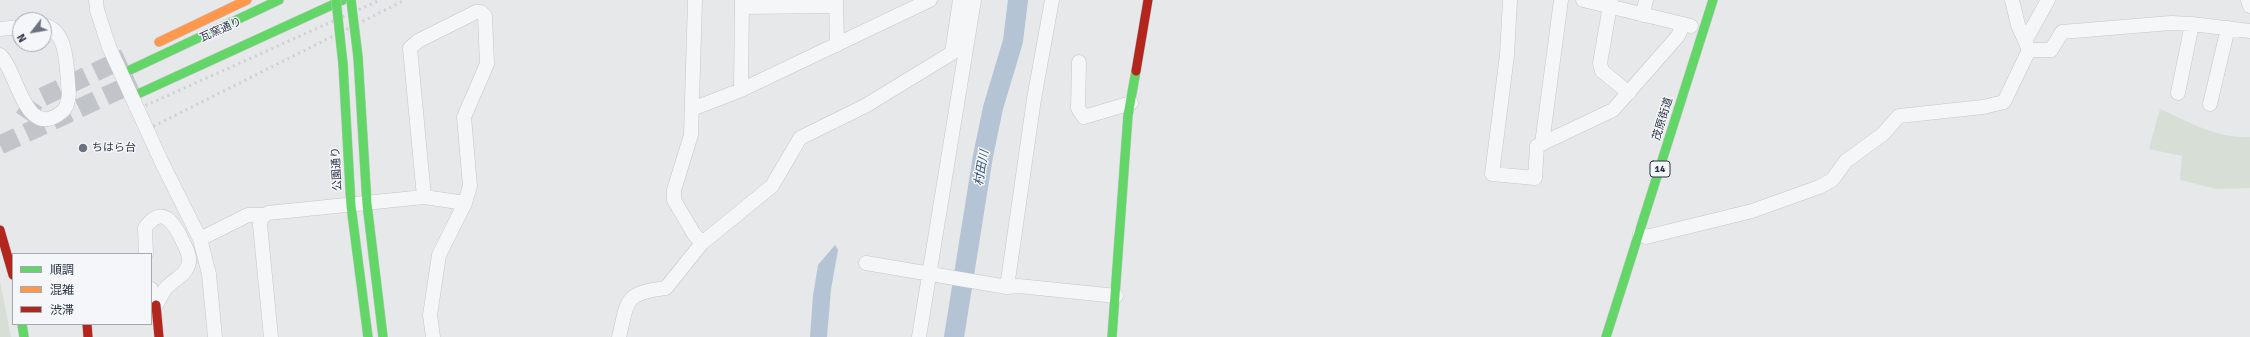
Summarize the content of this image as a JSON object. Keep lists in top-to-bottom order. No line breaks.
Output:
{"streets":{"street":["瓦窯通り","茂原街道","公園通り","14"]},"water":["村田川"],"places":["ちはら台"],"legend":["順調","混雑","渋滞"],"north":"bottom left"}
